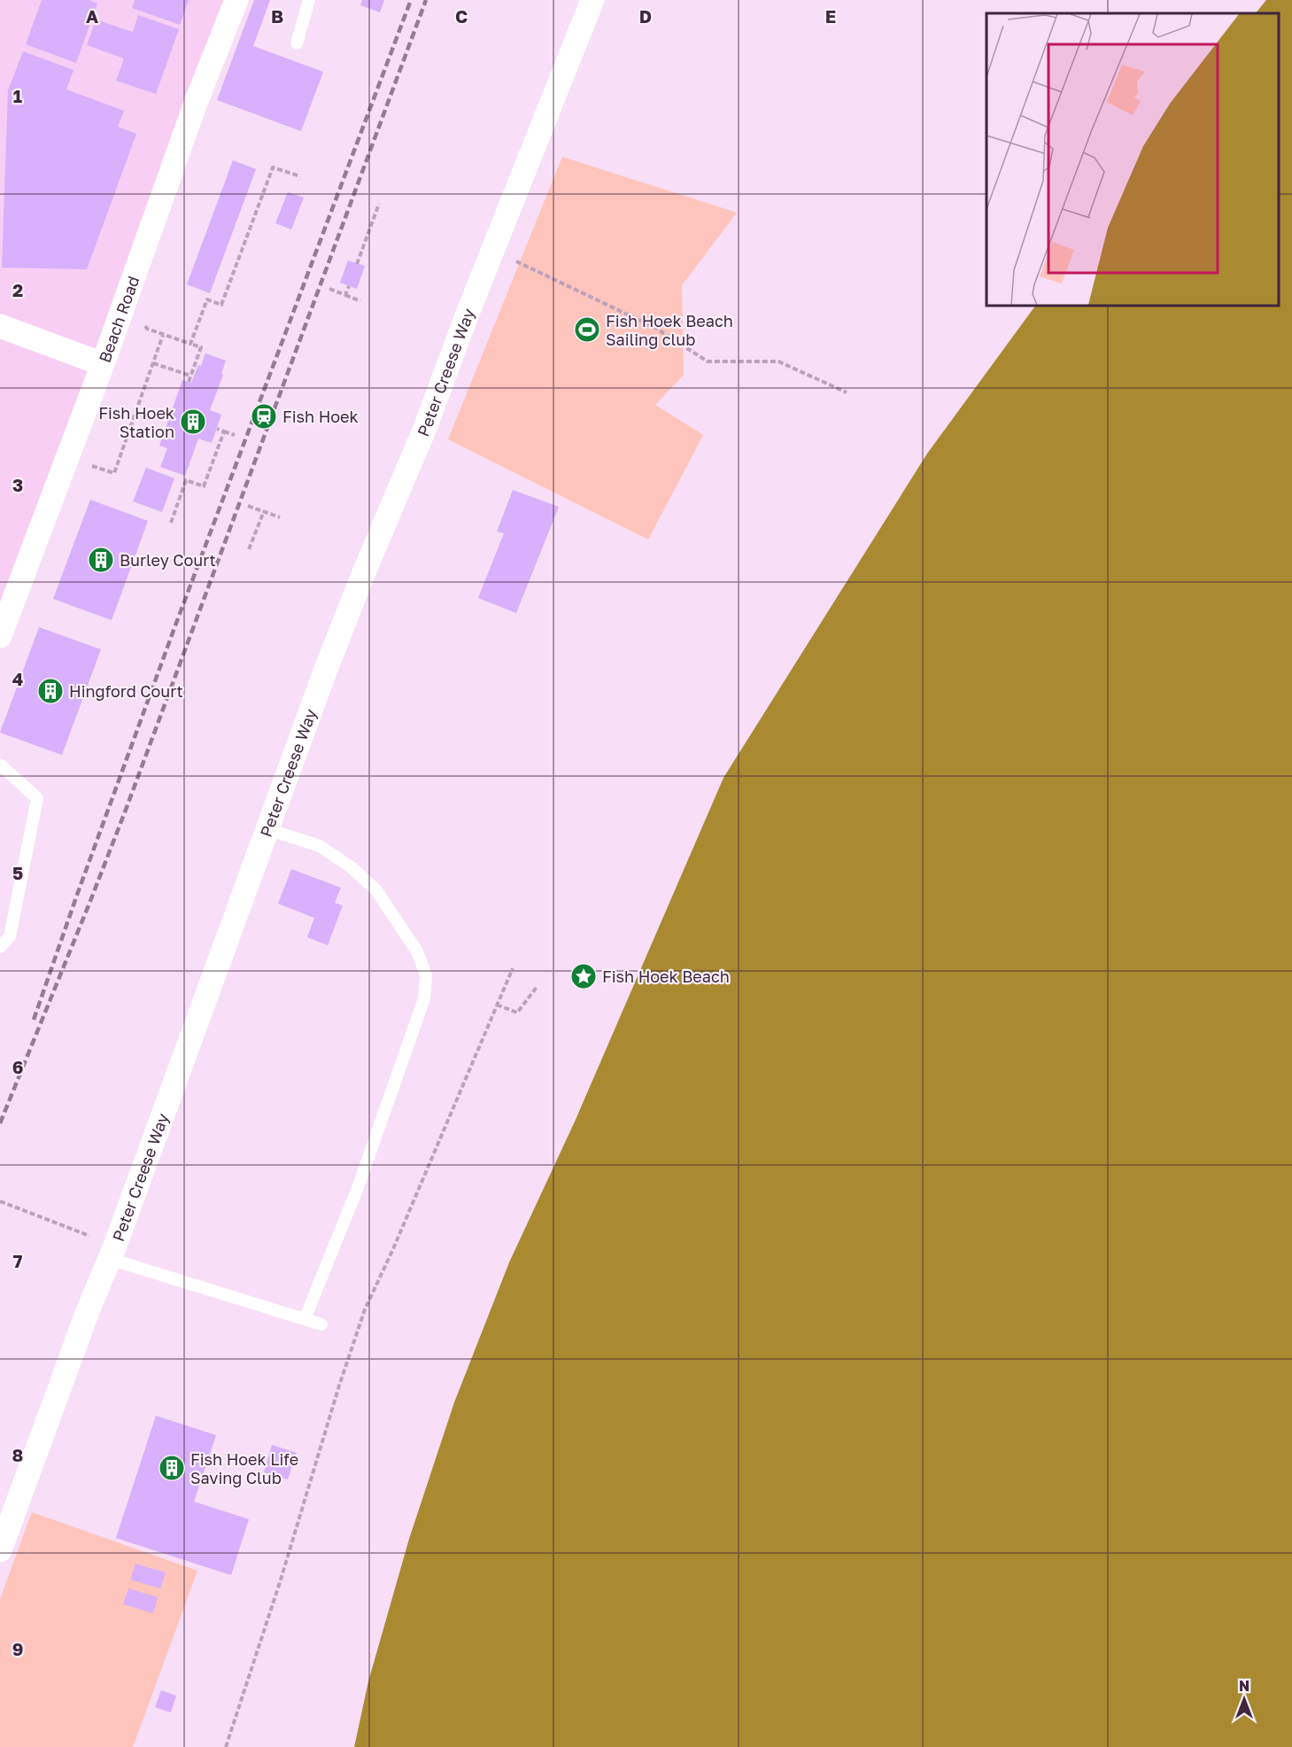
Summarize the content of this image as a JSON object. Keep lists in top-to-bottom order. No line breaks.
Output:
{"streets":{"street":["Beach Road","Peter Creese Way"]},"places":{"sports":["Fish Hoek Beach Sailing club"],"station":["Fish Hoek"],"building":["Fish Hoek Station","Burley Court","Hingford Court","Fish Hoek Life Saving Club"],"place":["Fish Hoek Beach"]},"north":"top","grid":{"columns":["A","B","C","D","E"],"rows":["1","2","3","4","5","6","7","8","9"]}}
